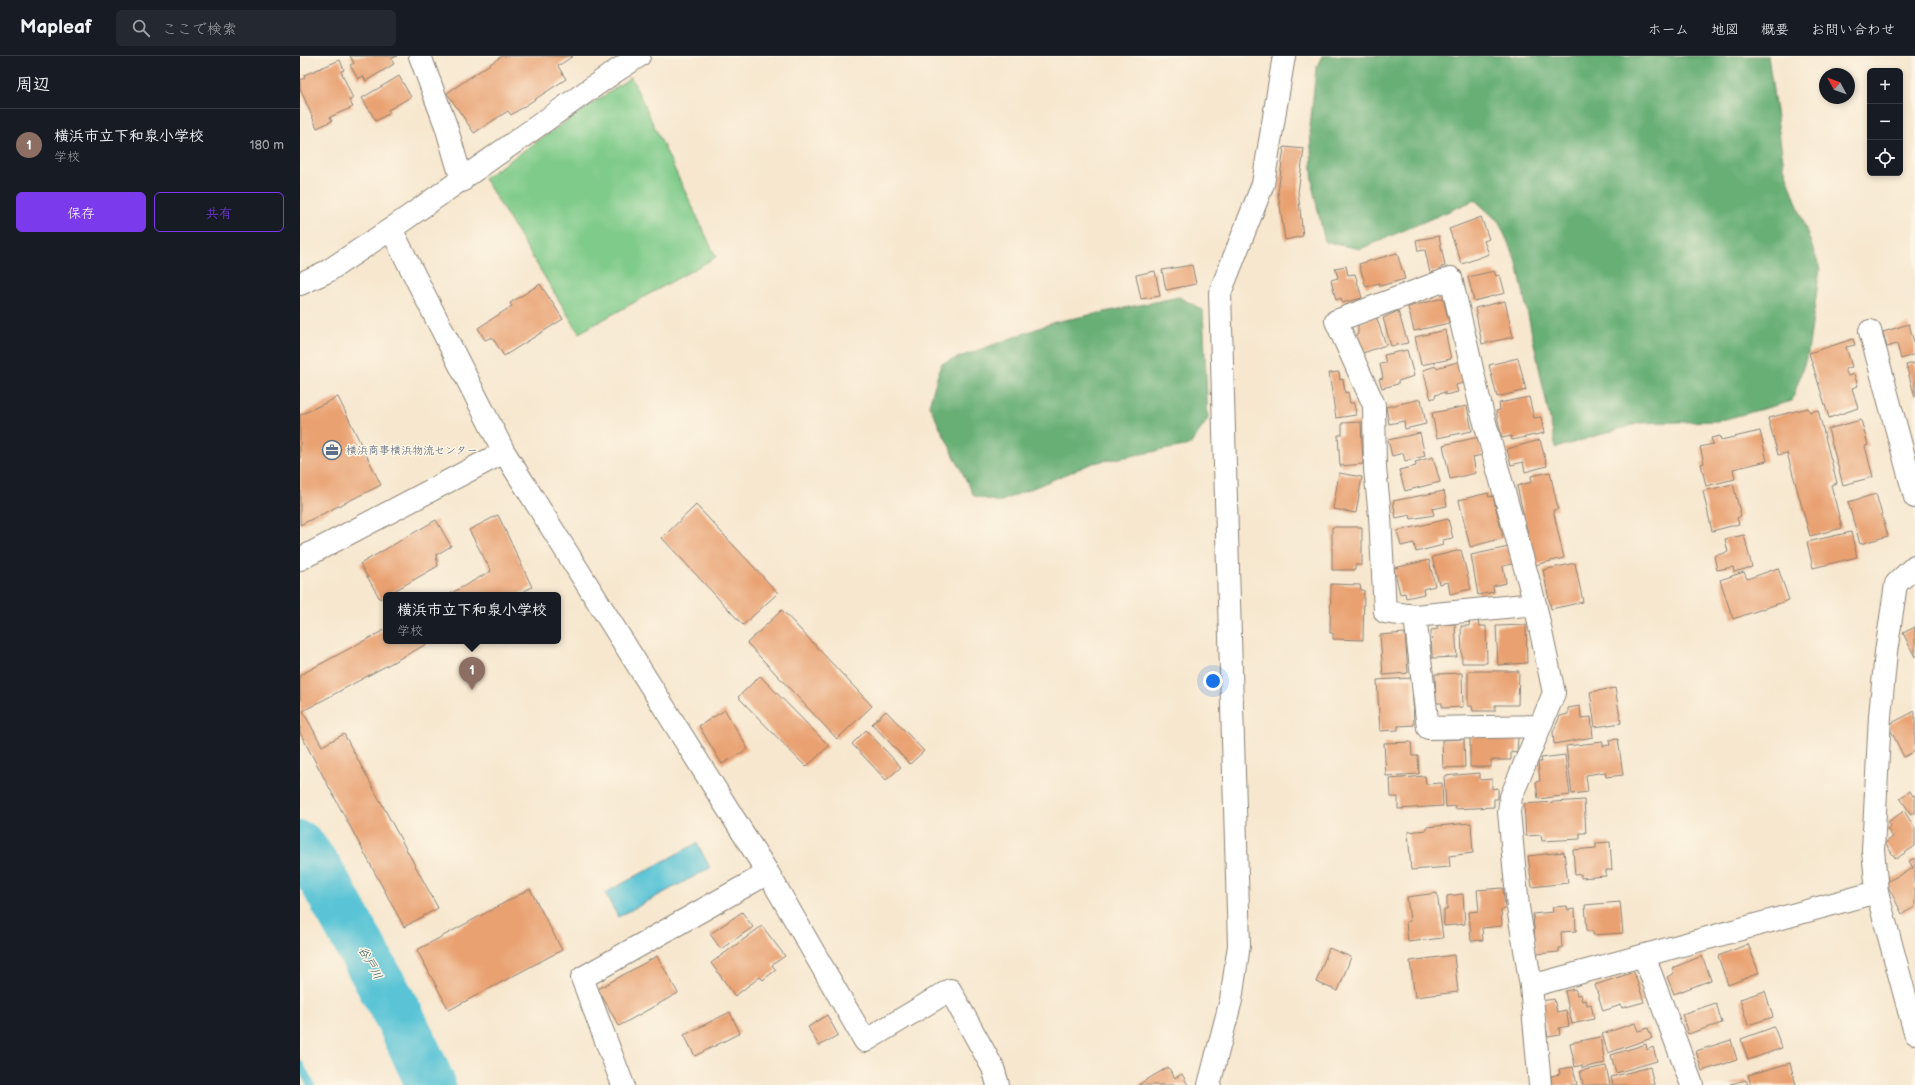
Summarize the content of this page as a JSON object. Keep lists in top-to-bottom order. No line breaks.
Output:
{"water":["谷戸川"],"places":{"office":["横浜商事横浜物流センター"]},"north":"top left","page":{"header":"Mapleaf","search":"ここで検索","nav":["ホーム","地図","概要","お問い合わせ"],"heading":"周辺","map_buttons":["+","−"],"list":[{"mark":"1","name":"横浜市立下和泉小学校","note":"学校","value":"180 m"}],"buttons":["保存","共有"],"popup":["横浜市立下和泉小学校","学校"],"pins":"1"}}
